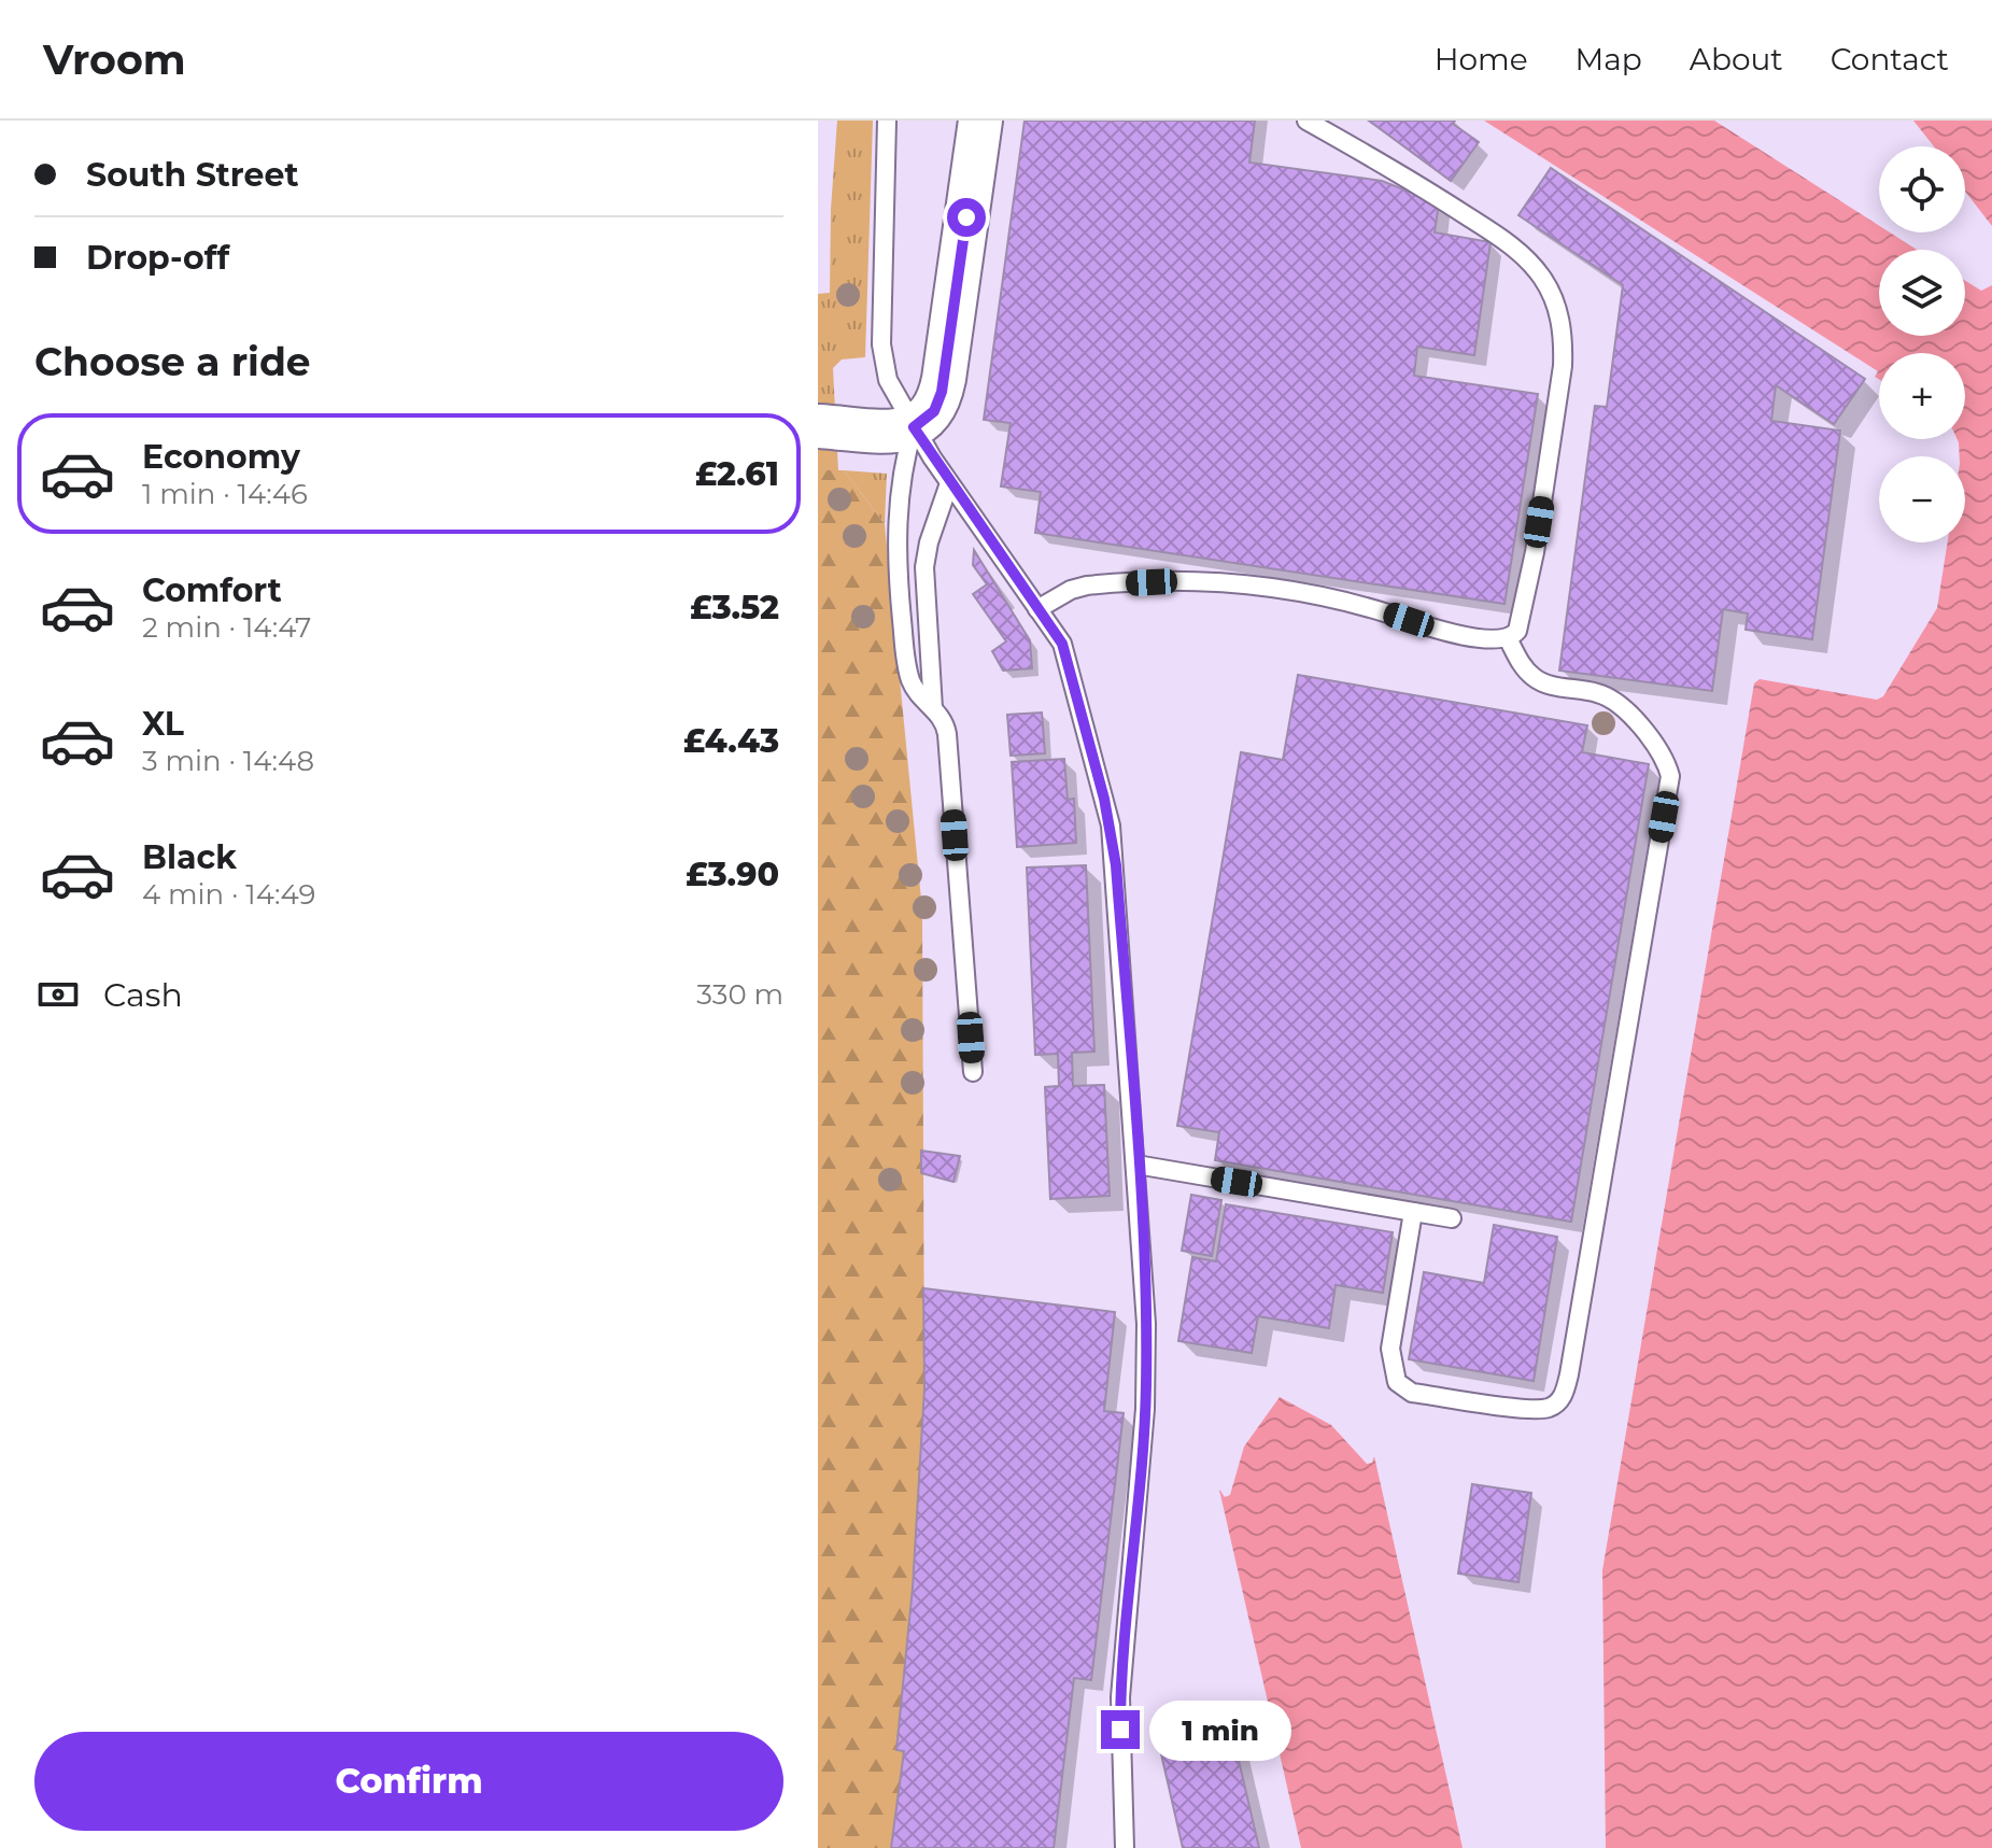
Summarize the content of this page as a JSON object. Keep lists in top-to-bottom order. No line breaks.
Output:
{"page":{"header":"Vroom","nav":["Home","Map","About","Contact"],"banner":["South Street","Drop-off"],"map_buttons":["+","−"],"heading":"Choose a ride","list":[{"name":"Economy","note":"1 min · 14:46","value":"£2.61"},{"name":"Comfort","note":"2 min · 14:47","value":"£3.52"},{"name":"XL","note":"3 min · 14:48","value":"£4.43"},{"name":"Black","note":"4 min · 14:49","value":"£3.90"}],"pay":["Cash","330 m"],"bubble":"1 min","buttons":"Confirm"}}
